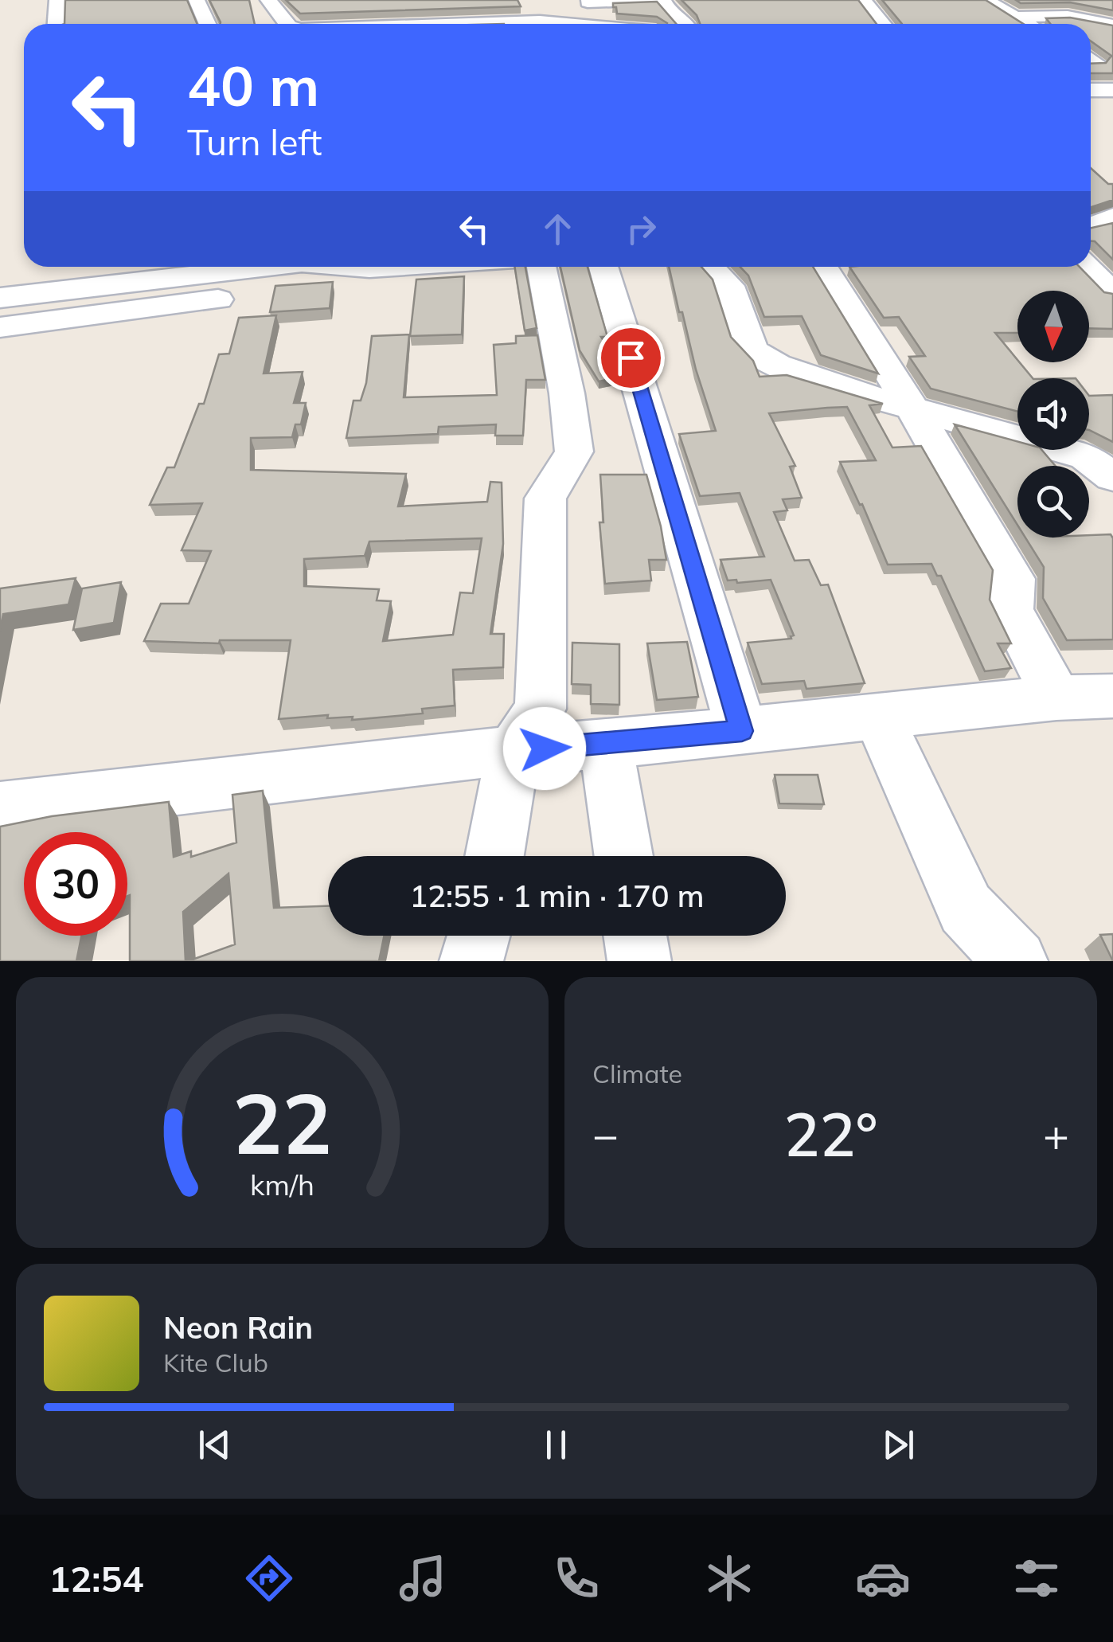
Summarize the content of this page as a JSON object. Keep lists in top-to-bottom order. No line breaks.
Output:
{"north":"bottom","page":{"turn":["40 m","Turn left"],"limit":"30","trip":"12:55 · 1 min · 170 m","tile":"Climate","heat":["−","22°","+"],"song":["Neon Rain","Kite Club"],"tabs":"12:54","gauge":["22","km/h"]}}
